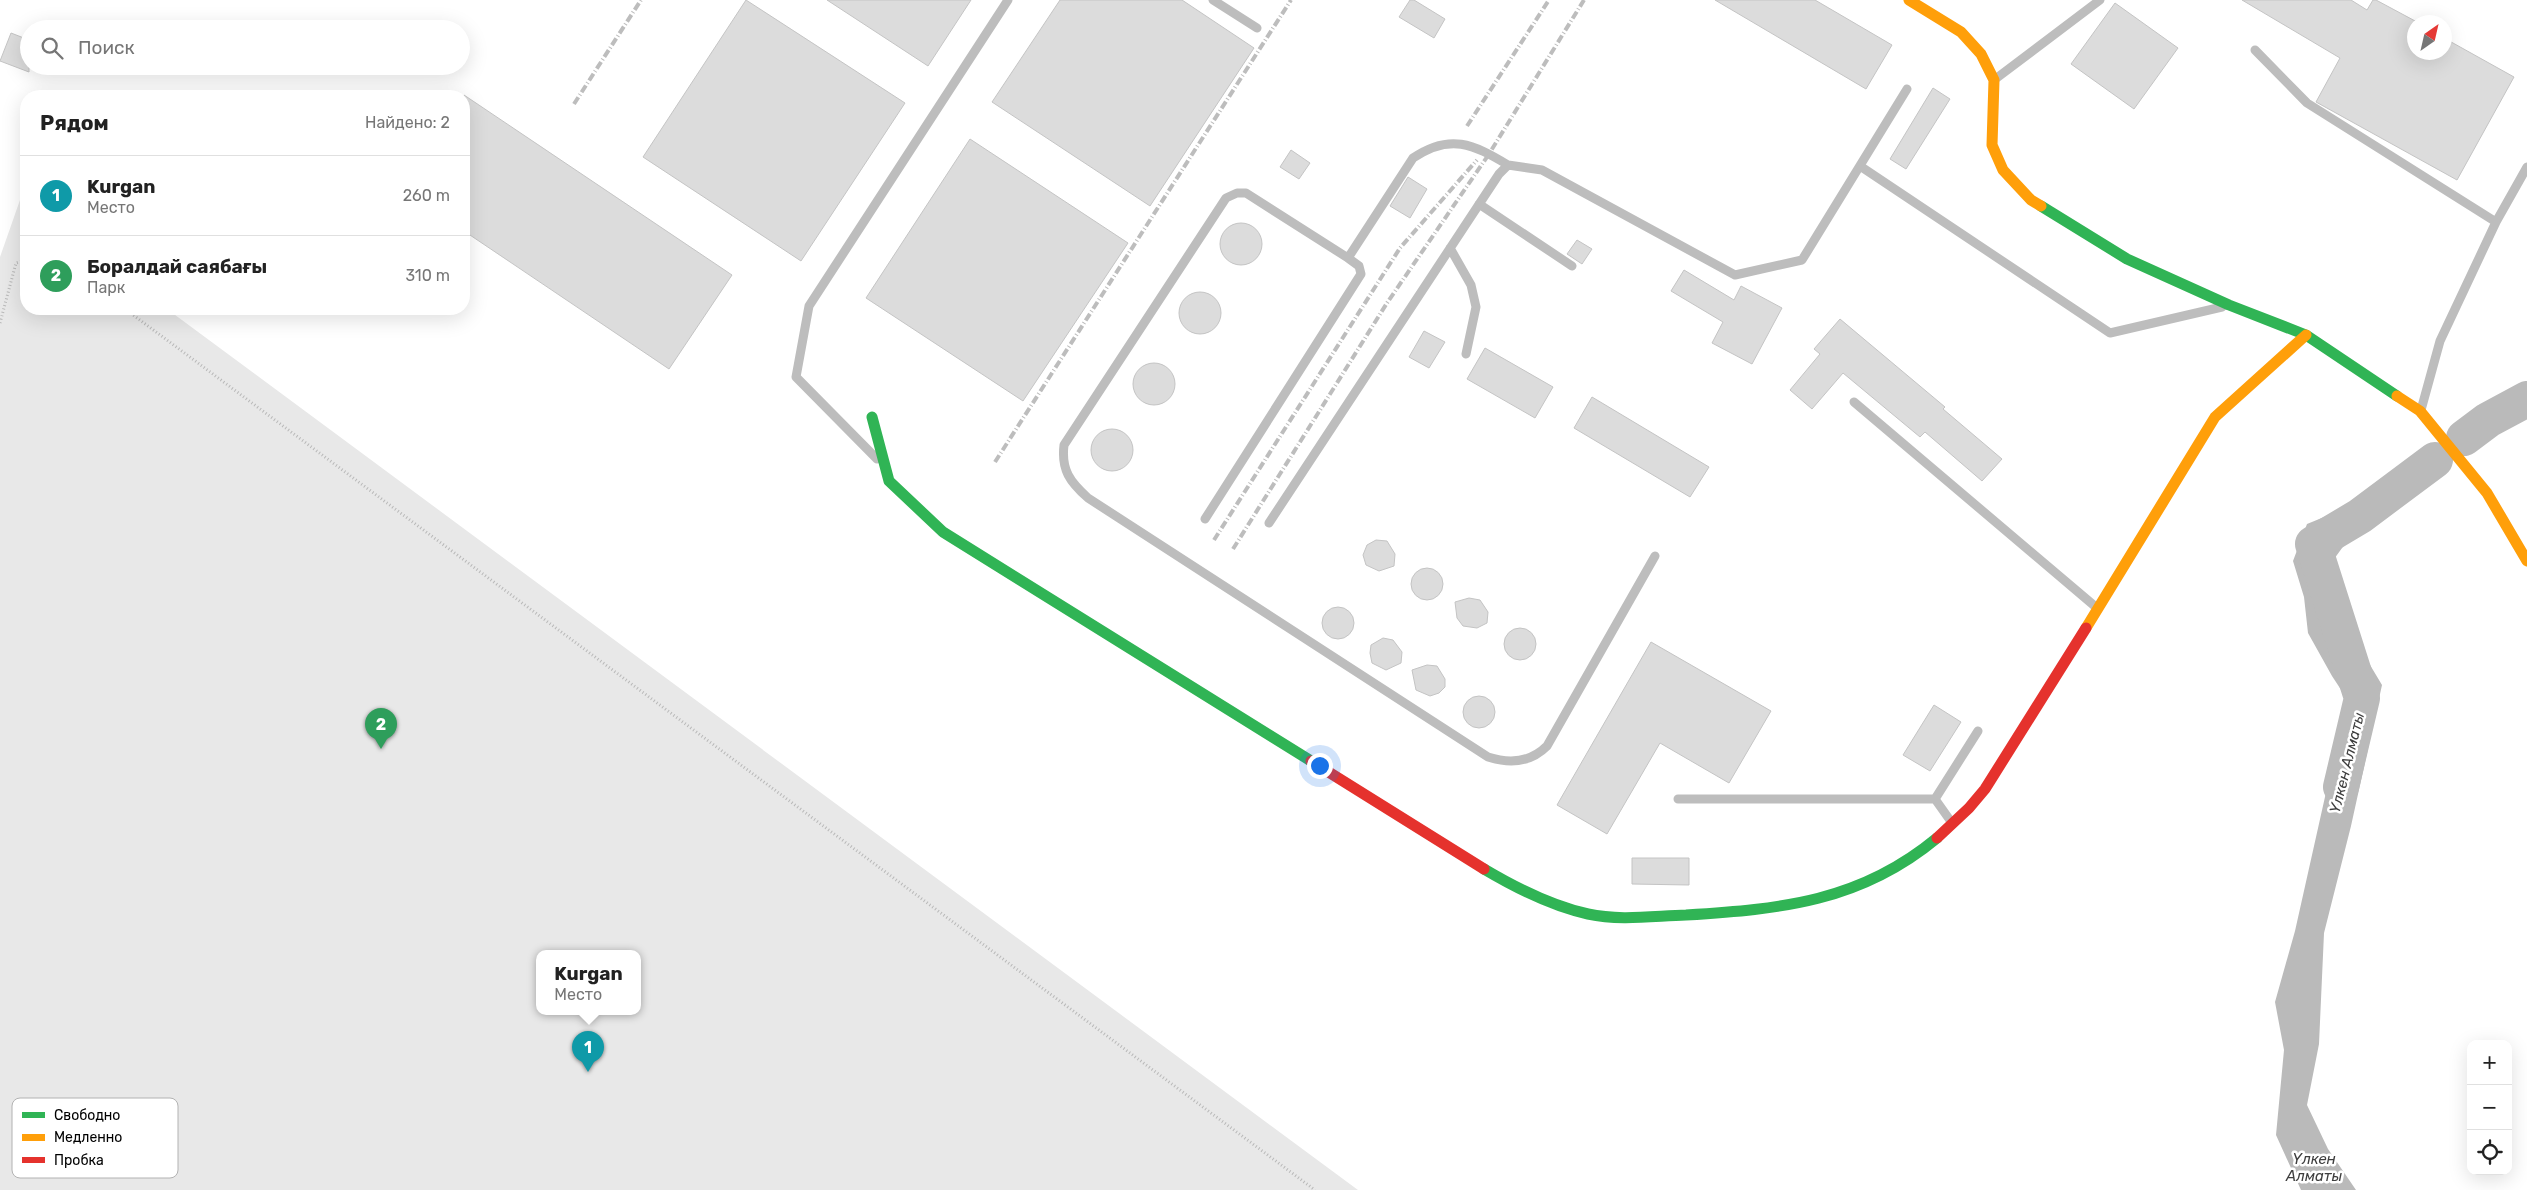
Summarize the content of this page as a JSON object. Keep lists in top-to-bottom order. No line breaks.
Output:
{"water":["Үлкен Алматы"],"legend":["Свободно","Медленно","Пробка"],"north":"top right","page":{"search":"Поиск","heading":["Рядом","Найдено: 2"],"list":[{"mark":"1","name":"Kurgan","note":"Место","value":"260 m"},{"mark":"2","name":"Боралдай саябағы","note":"Парк","value":"310 m"}],"pins":["2","1"],"popup":["Kurgan","Место"],"map_buttons":["+","−"]}}
